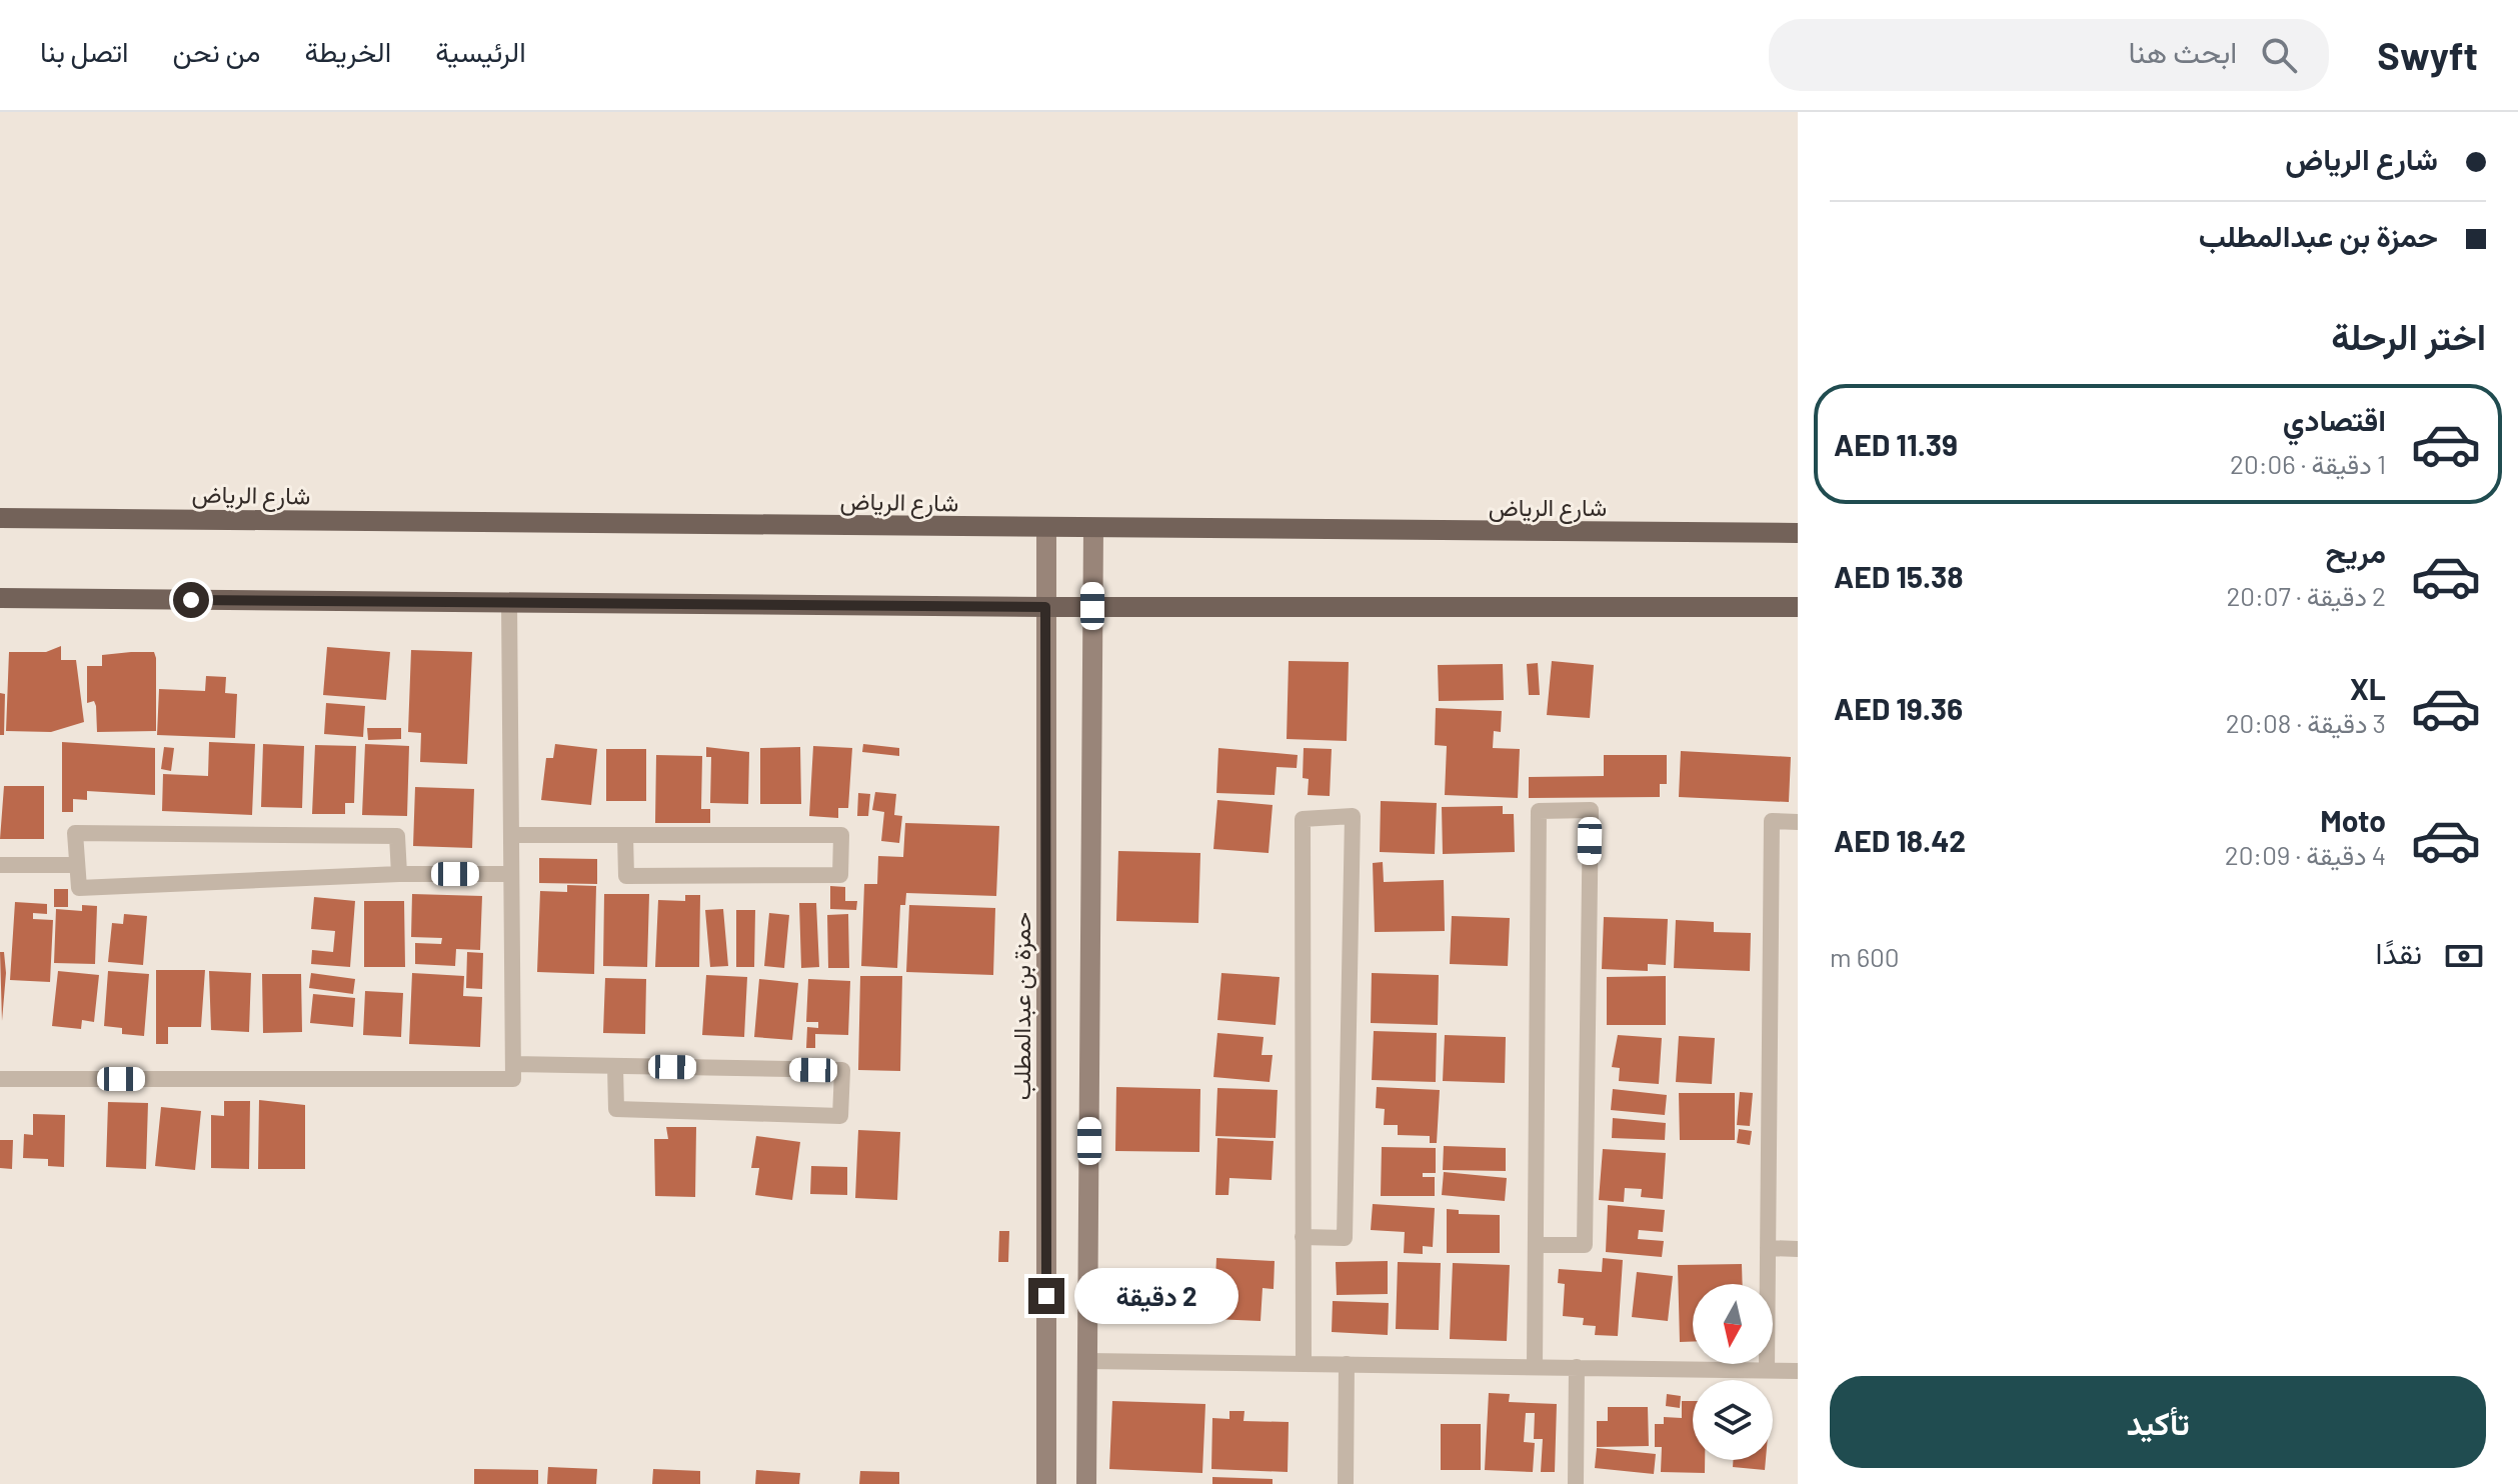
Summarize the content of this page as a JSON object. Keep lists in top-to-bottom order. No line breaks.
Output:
{"streets":{"main road":["شارع الرياض"],"street":["حمزة بن عبدالمطلب"]},"crossings":[["شارع الرياض","حمزة بن عبدالمطلب"]],"north":"bottom","page":{"header":"Swyft","search":"ابحث هنا","nav":["الرئيسية","الخريطة","من نحن","اتصل بنا"],"banner":["شارع الرياض","حمزة بن عبدالمطلب"],"heading":"اختر الرحلة","list":[{"name":"اقتصادي","note":"1 دقيقة · 20:06","value":"AED 11.39"},{"name":"مريح","note":"2 دقيقة · 20:07","value":"AED 15.38"},{"name":"XL","note":"3 دقيقة · 20:08","value":"AED 19.36"},{"name":"Moto","note":"4 دقيقة · 20:09","value":"AED 18.42"}],"pay":["نقدًا","600 m"],"bubble":"2 دقيقة","buttons":"تأكيد"}}
